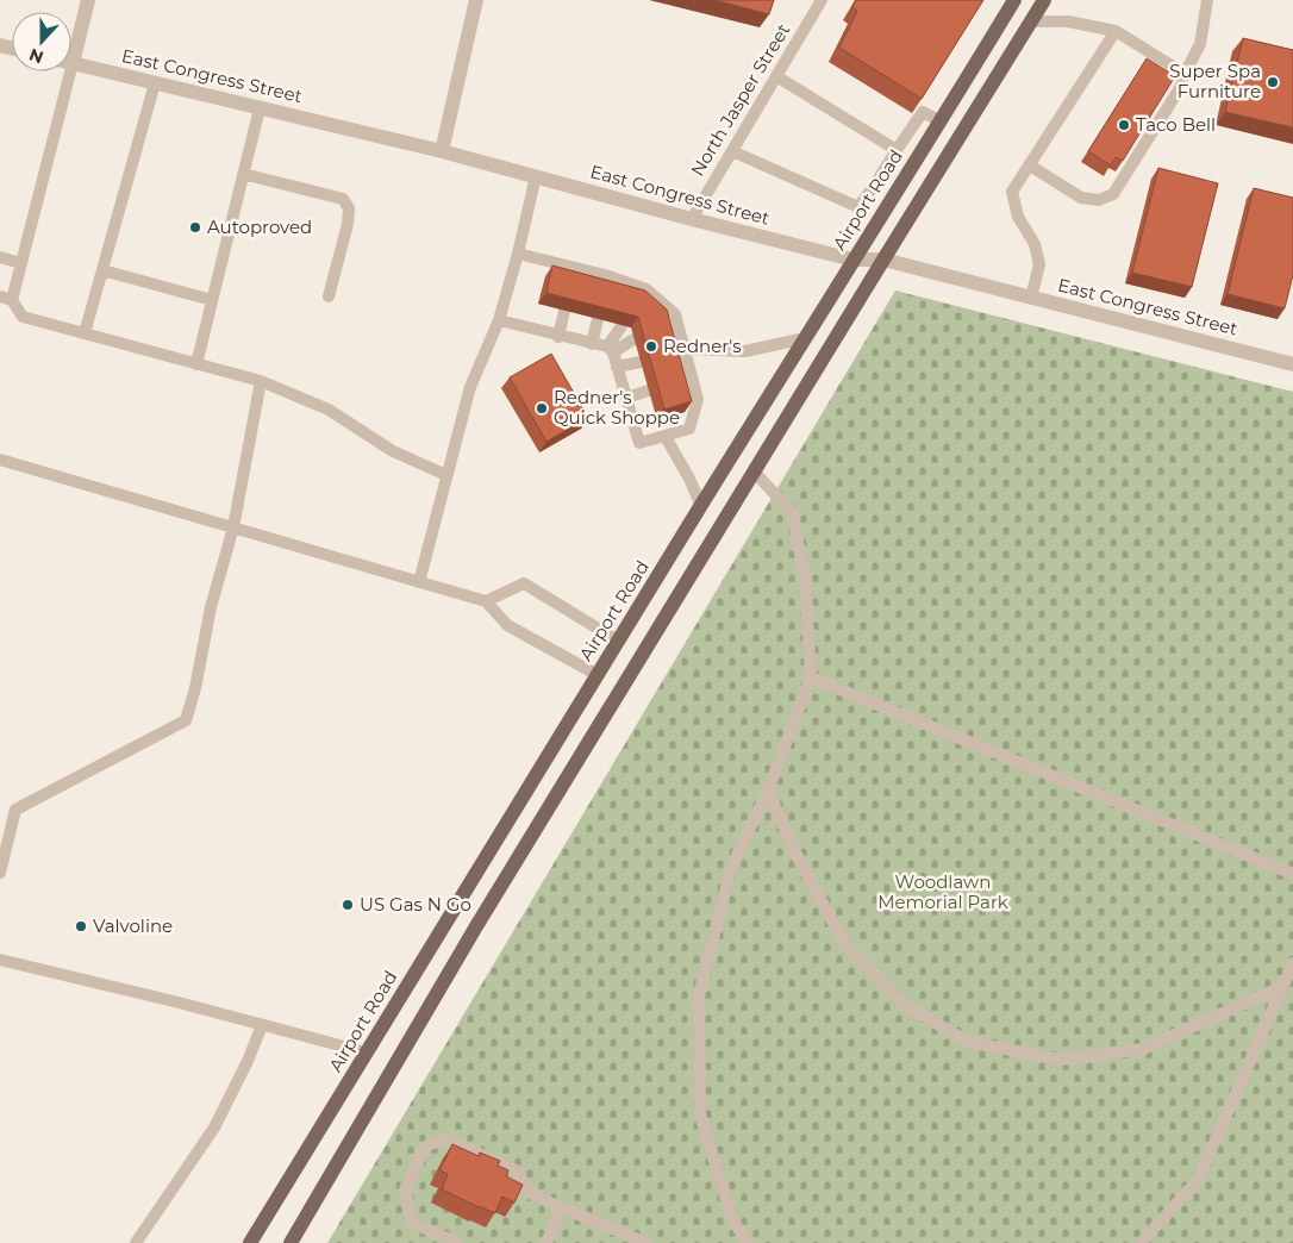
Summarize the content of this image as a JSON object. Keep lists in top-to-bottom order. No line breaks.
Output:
{"streets":{"main road":["Airport Road"],"street":["East Congress Street"],"lane":["North Jasper Street"]},"crossings":[["East Congress Street","North Jasper Street"],["East Congress Street","Airport Road"]],"parks":["Woodlawn Memorial Park"],"places":["Super Spa Furniture","Taco Bell","Autoproved","Redner's","Redner's Quick Shoppe","US Gas N Go","Valvoline"],"north":"bottom"}
